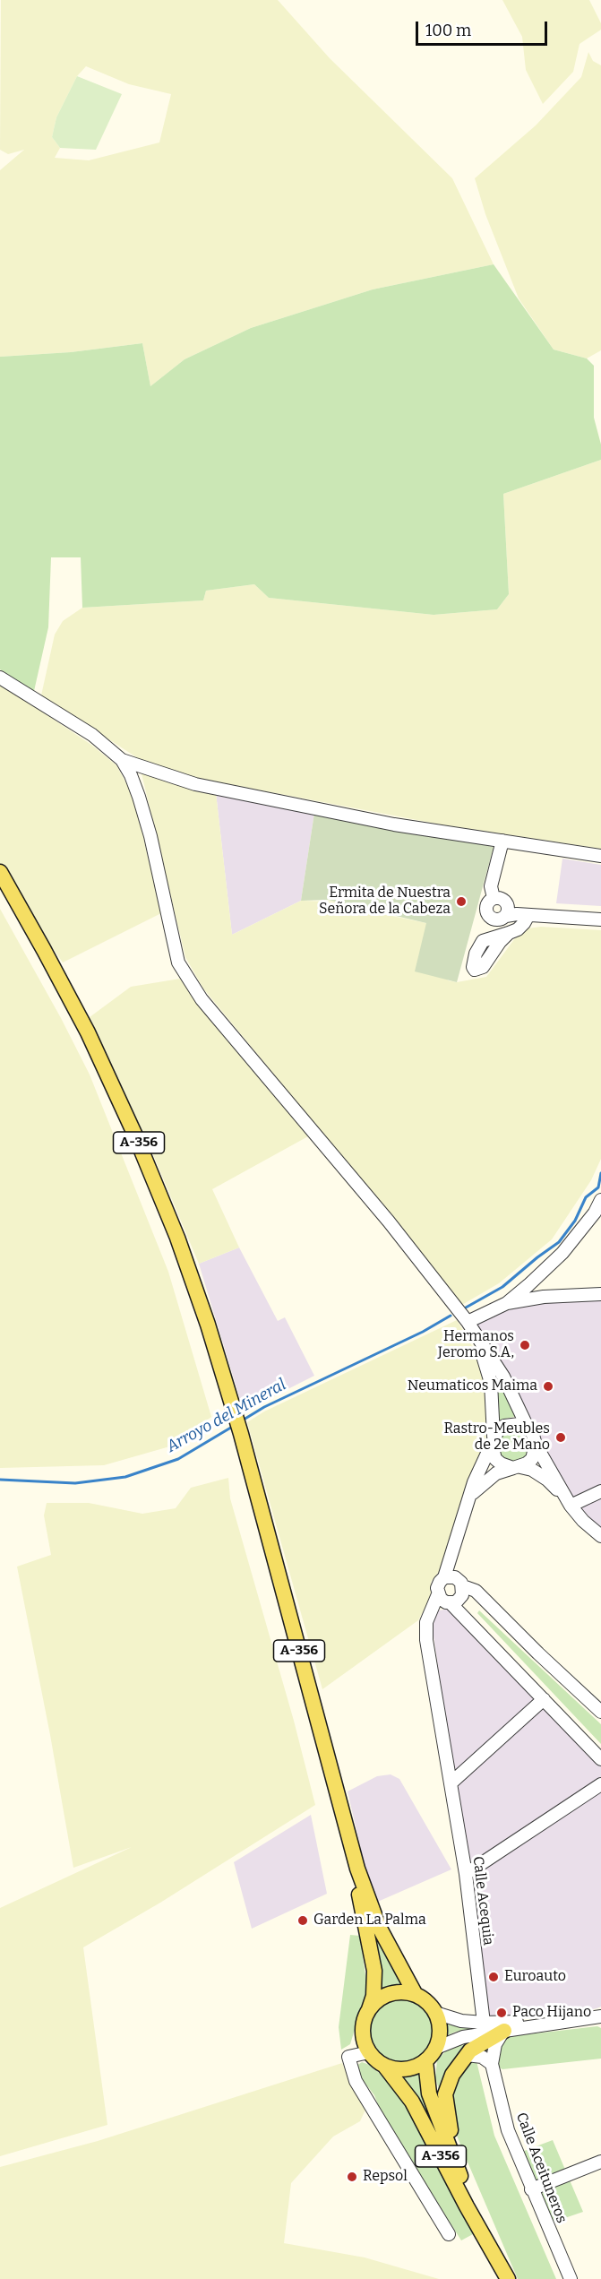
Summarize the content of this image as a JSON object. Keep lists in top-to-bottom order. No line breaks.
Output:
{"streets":{"main road":["A-356"],"street":["Calle Acequia","Calle Aceituneros"]},"water":["Arroyo del Mineral"],"places":["Ermita de Nuestra Señora de la Cabeza","Hermanos Jeromo S.A,","Neumaticos Maima","Rastro-Meubles de 2e Mano","Garden La Palma","Euroauto","Paco Hijano","Repsol"],"scale_bar":"100 m"}
